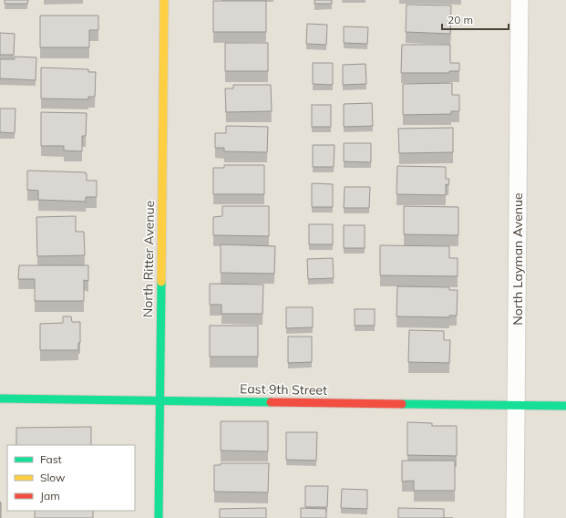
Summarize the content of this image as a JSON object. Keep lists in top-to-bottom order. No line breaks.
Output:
{"streets":{"street":["North Ritter Avenue","North Layman Avenue","East 9th Street"]},"crossings":[["North Ritter Avenue","East 9th Street"],["North Layman Avenue","East 9th Street"]],"legend":["Fast","Slow","Jam"],"scale_bar":"20 m"}
